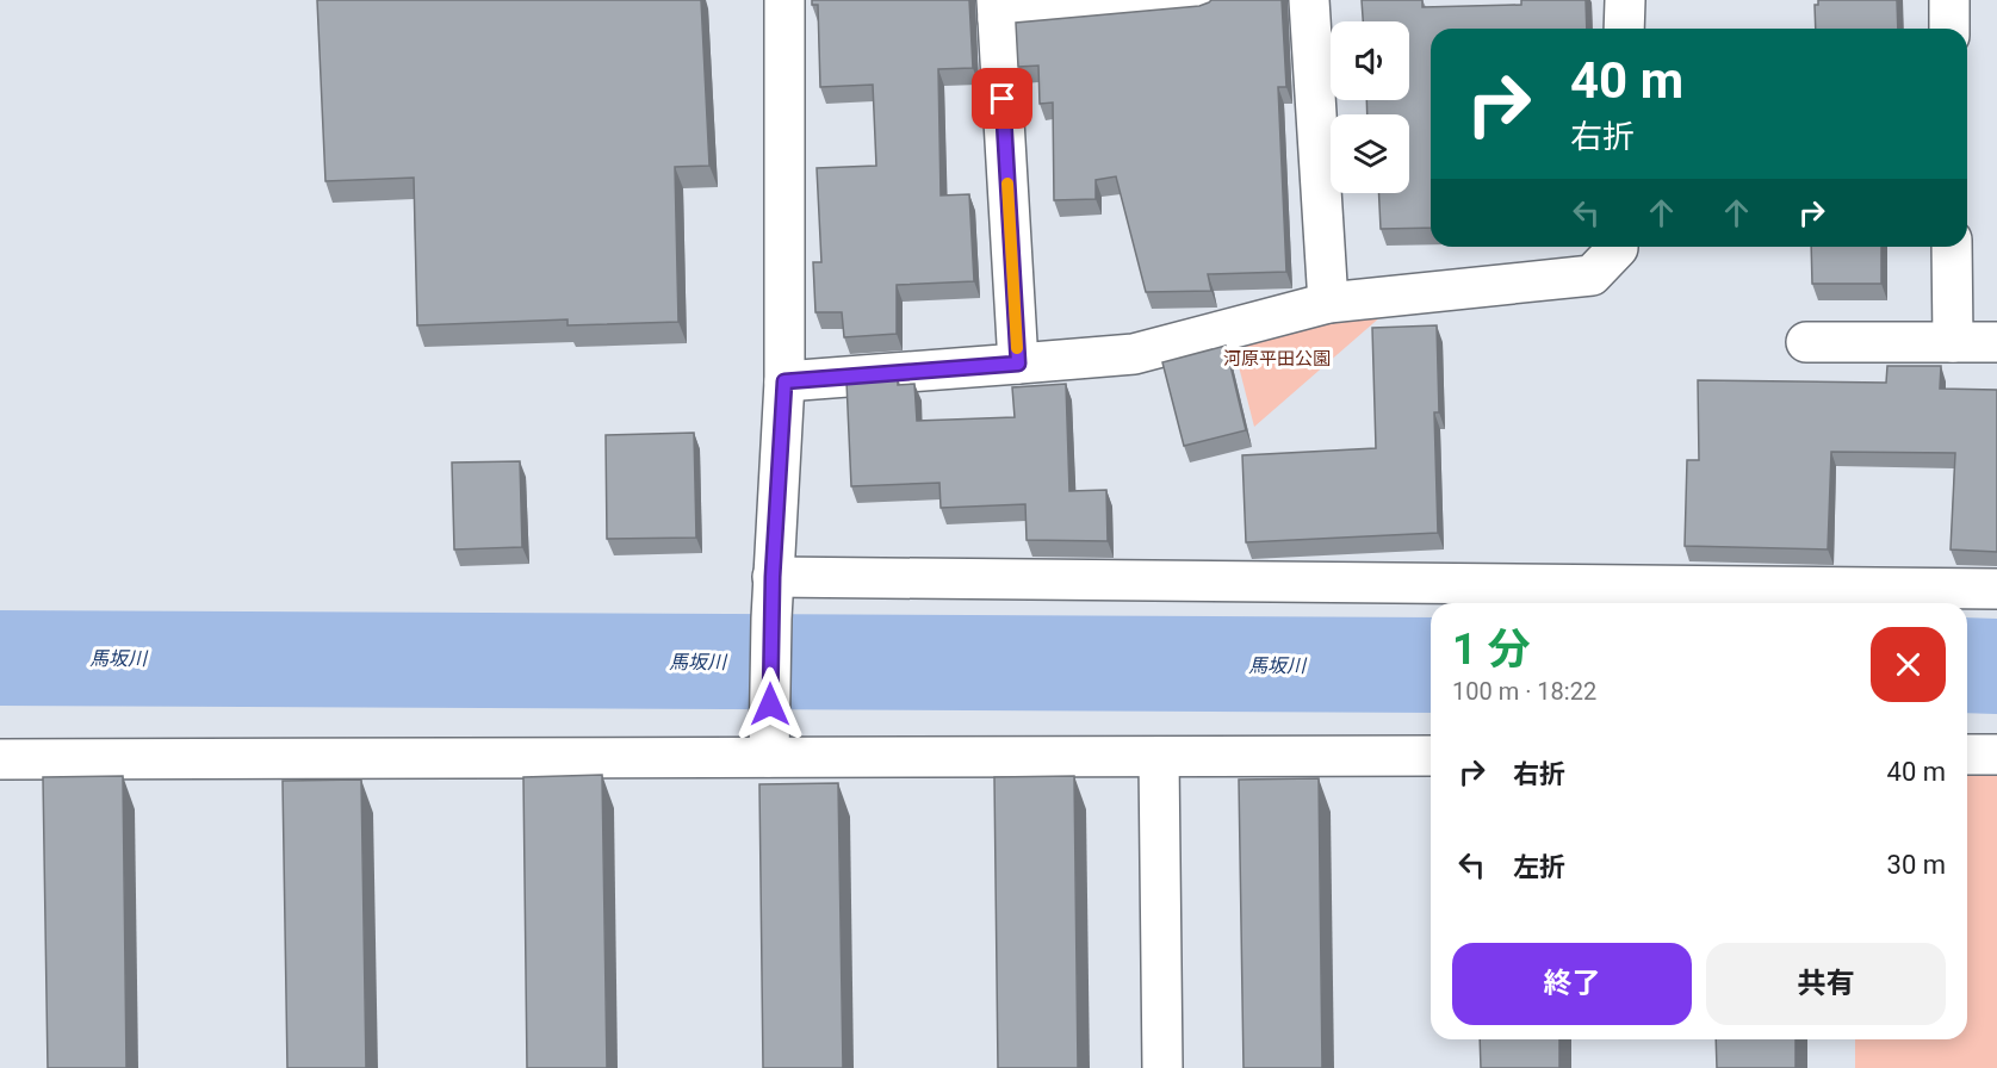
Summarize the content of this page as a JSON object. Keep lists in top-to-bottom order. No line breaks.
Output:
{"water":["馬坂川"],"parks":["河原平田公園"],"page":{"turn":["40 m","右折"],"heading":["1 分","100 m · 18:22"],"list":[{"name":"右折","value":"40 m"},{"name":"左折","value":"30 m"}],"buttons":["終了","共有"]}}
